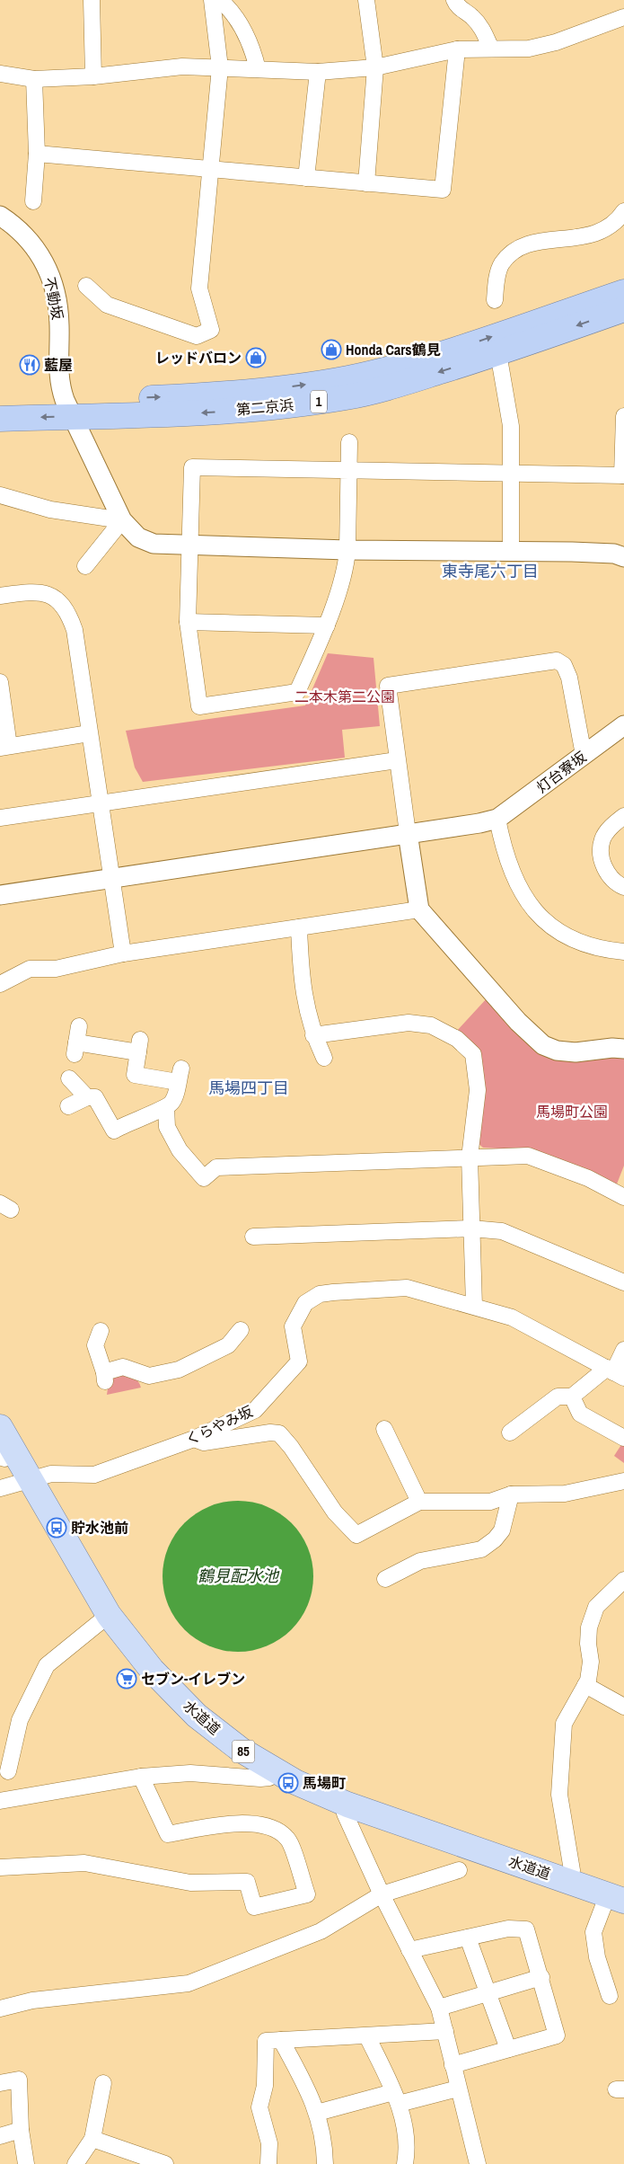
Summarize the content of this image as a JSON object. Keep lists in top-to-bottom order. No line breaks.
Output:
{"streets":{"highway":["1","第二京浜"],"main road":["水道道","85"],"street":["不動坂","灯台寮坂","くらやみ坂"]},"crossings":[["不動坂","第二京浜"],["くらやみ坂","水道道"]],"districts":["東寺尾六丁目","馬場四丁目"],"water":["鶴見配水池"],"parks":["二本木第二公園","馬場町公園"],"places":{"shop":["Honda Cars鶴見","レッドバロン"],"restaurant":["藍屋"],"bus stop":["貯水池前","馬場町"],"supermarket":["セブン-イレブン"]}}
